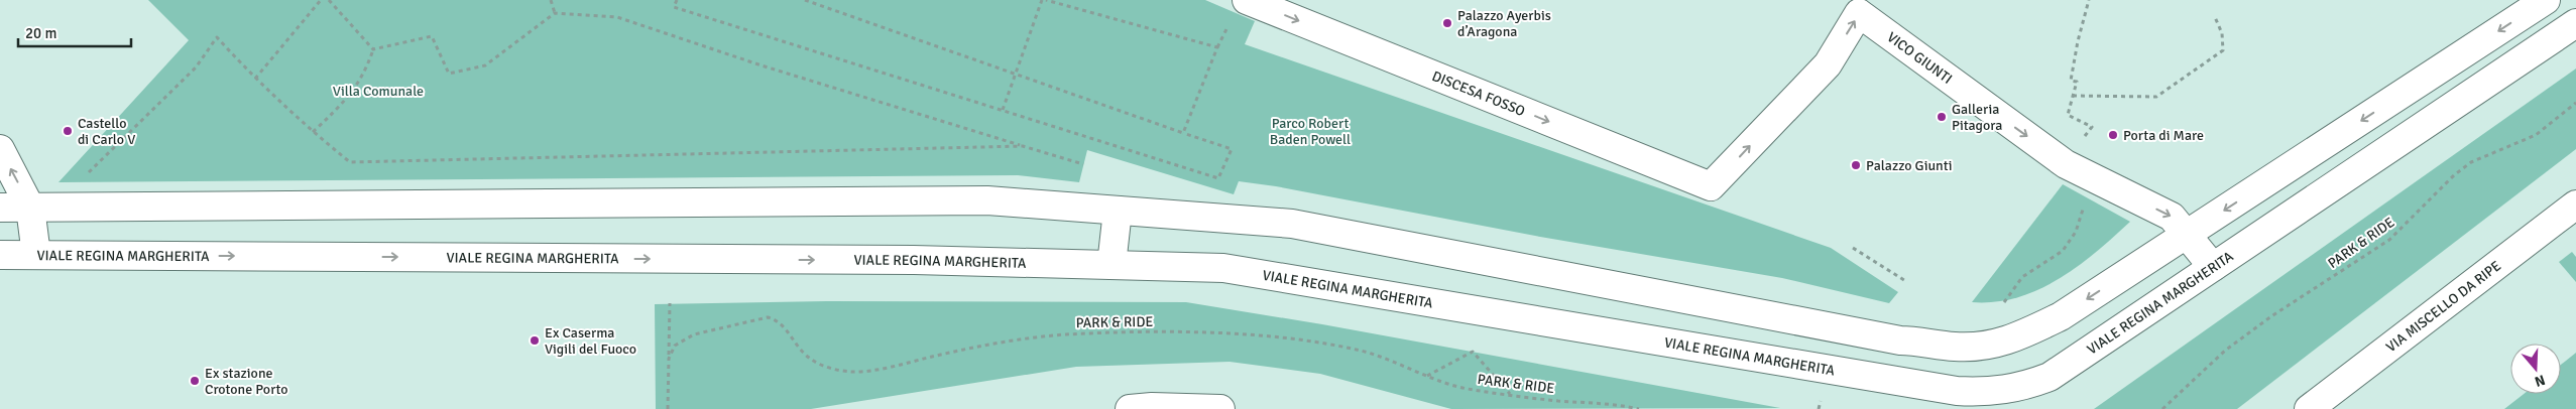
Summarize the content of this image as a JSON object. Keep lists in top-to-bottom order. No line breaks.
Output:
{"streets":{"street":["VICO GIUNTI","DISCESA FOSSO","VIALE REGINA MARGHERITA","VIA MISCELLO DA RIPE"],"path":["PARK & RIDE"]},"crossings":[["VICO GIUNTI","DISCESA FOSSO"],["VICO GIUNTI","VIALE REGINA MARGHERITA"]],"parks":["Villa Comunale","Parco Robert Baden Powell"],"places":["Palazzo Ayerbis d’Aragona","Galleria Pitagora","Castello di Carlo V","Porta di Mare","Palazzo Giunti","Ex Caserma Vigili del Fuoco","Ex stazione Crotone Porto"],"scale_bar":"20 m","north":"bottom"}
